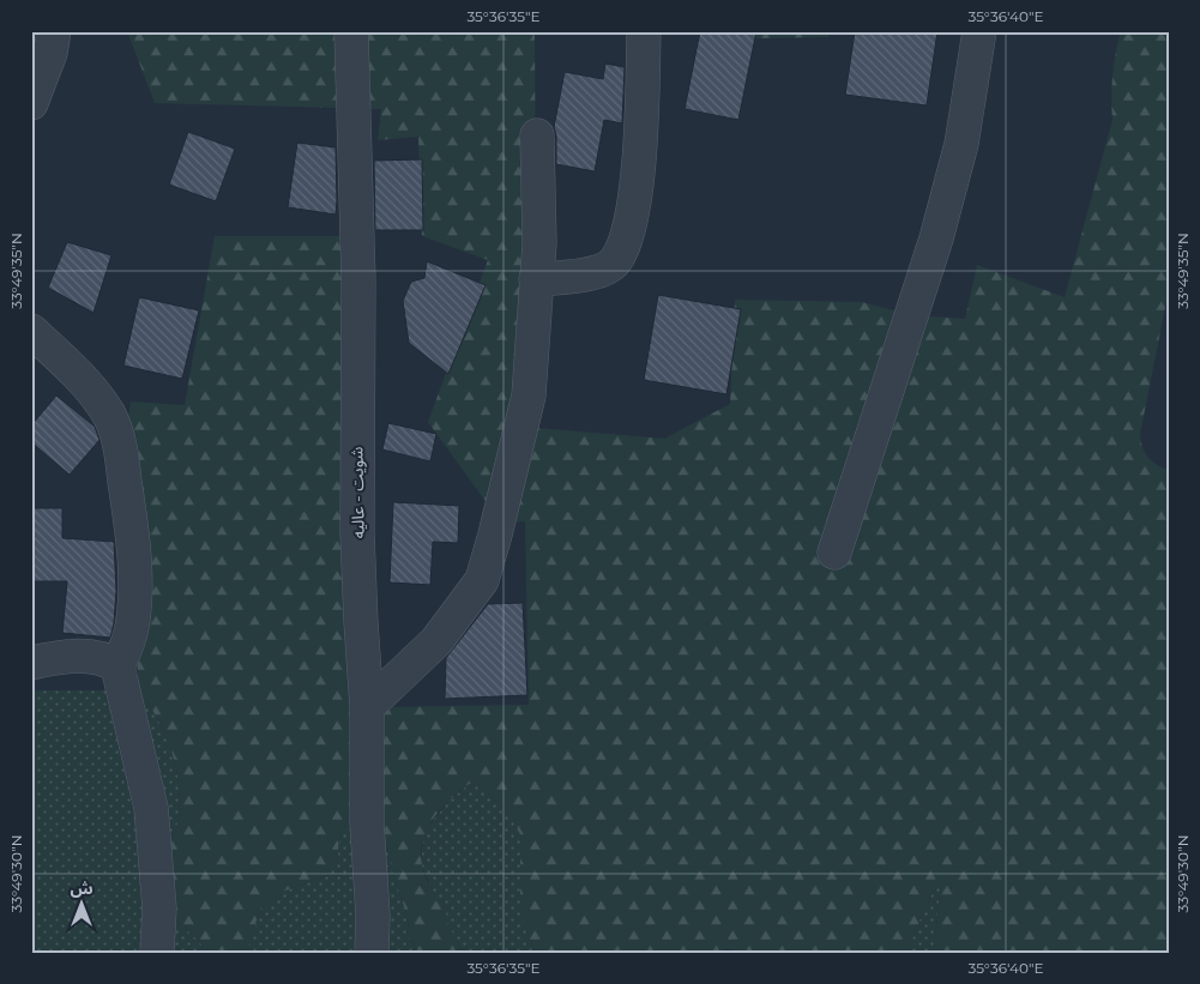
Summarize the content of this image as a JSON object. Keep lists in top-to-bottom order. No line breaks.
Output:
{"streets":{"street":["شويت - عاليه"]},"north":"top","coordinates":["35°36'35\"E","35°36'40\"E","33°49'35\"N","33°49'30\"N"]}
